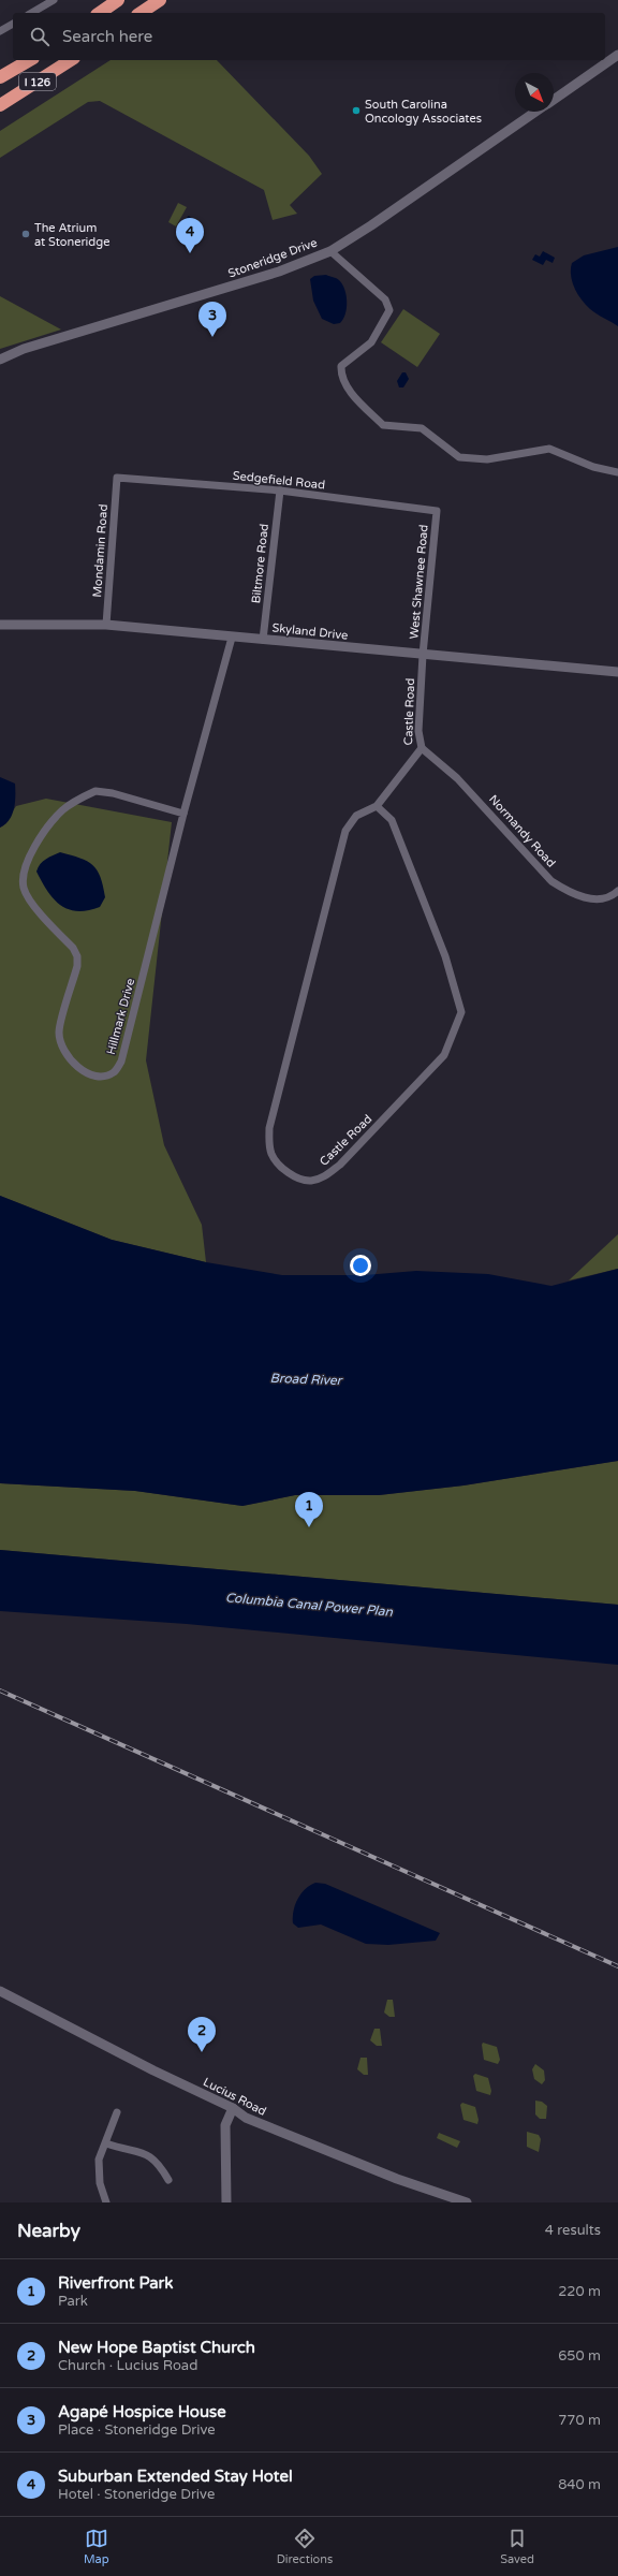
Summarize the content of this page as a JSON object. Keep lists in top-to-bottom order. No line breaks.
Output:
{"streets":{"highway":["I 126"],"street":["Stoneridge Drive","Sedgefield Road","Mondamin Road","Biltmore Road","West Shawnee Road","Skyland Drive","Castle Road","Normandy Road","Hillmark Drive","Lucius Road"]},"crossings":[["Sedgefield Road","Mondamin Road"],["Sedgefield Road","Biltmore Road"],["Sedgefield Road","West Shawnee Road"],["Mondamin Road","Skyland Drive"],["Biltmore Road","Skyland Drive"],["West Shawnee Road","Skyland Drive"],["West Shawnee Road","Castle Road"],["Skyland Drive","Castle Road"],["Skyland Drive","Hillmark Drive"],["Castle Road","Normandy Road"]],"water":["Broad River","Columbia Canal Power Plan"],"places":["South Carolina Oncology Associates","The Atrium at Stoneridge"],"north":"bottom right","page":{"search":"Search here","pins":["4","3","1","2"],"heading":["Nearby","4 results"],"list":[{"mark":"1","name":"Riverfront Park","note":"Park","value":"220 m"},{"mark":"2","name":"New Hope Baptist Church","note":"Church · Lucius Road","value":"650 m"},{"mark":"3","name":"Agapé Hospice House","note":"Place · Stoneridge Drive","value":"770 m"},{"mark":"4","name":"Suburban Extended Stay Hotel","note":"Hotel · Stoneridge Drive","value":"840 m"}],"nav":["Map","Directions","Saved"]}}
